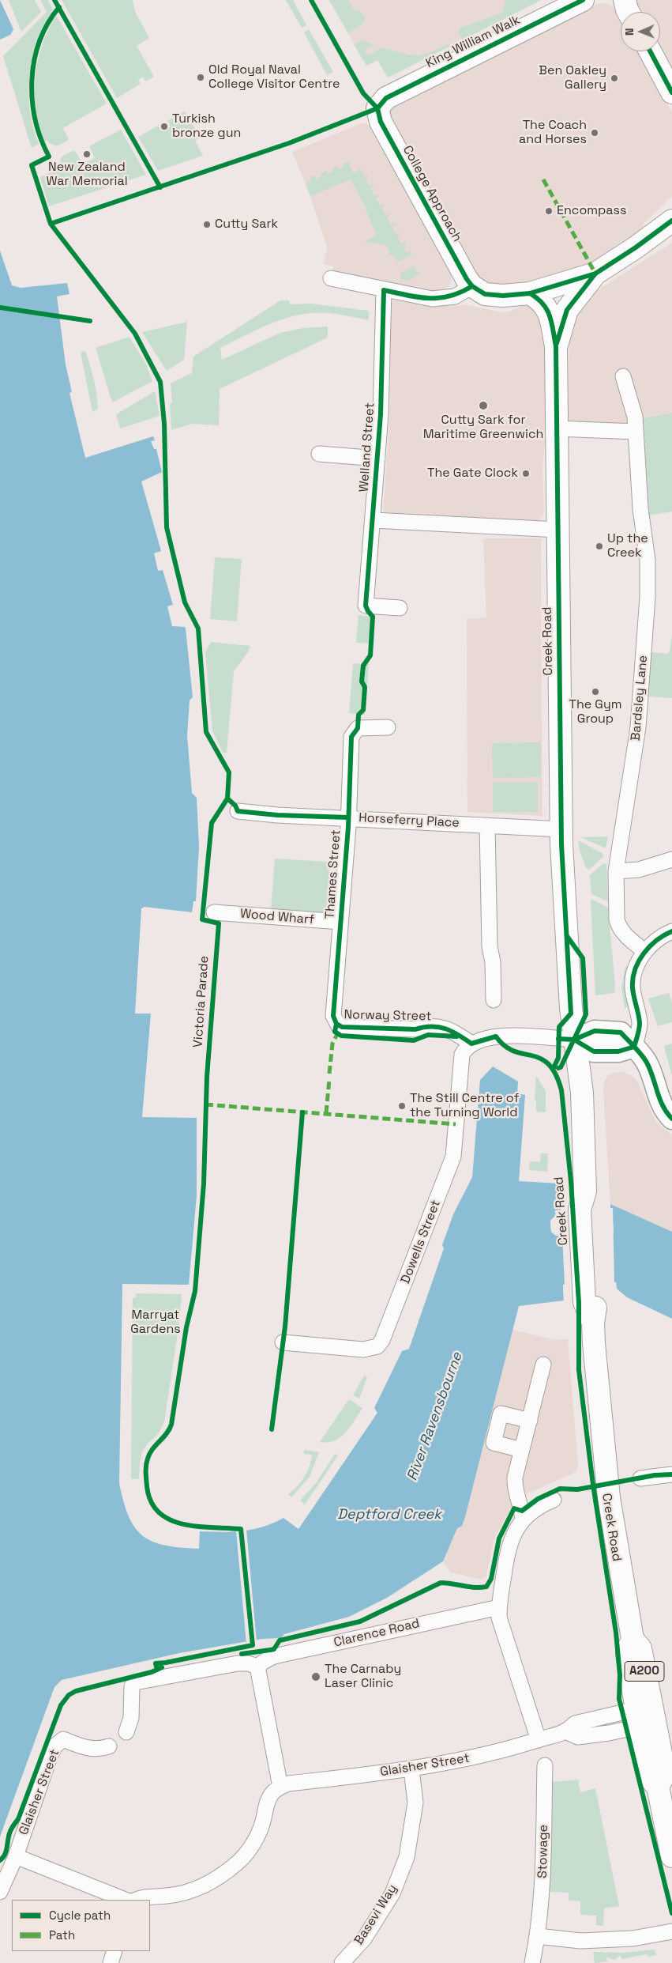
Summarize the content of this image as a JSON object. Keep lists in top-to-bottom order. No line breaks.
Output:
{"streets":{"main road":["King William Walk","College Approach","Creek Road","A200"],"street":["Welland Street","Bardsley Lane","Horseferry Place","Thames Street","Wood Wharf","Norway Street","Dowells Street","Clarence Road","Glaisher Street","Stowage","Basevi Way"],"cycle path":["Victoria Parade"]},"crossings":[["King William Walk","College Approach"],["Creek Road","Horseferry Place"],["Creek Road","Glaisher Street"],["Horseferry Place","Thames Street"],["Thames Street","Wood Wharf"],["Thames Street","Norway Street"],["Norway Street","Dowells Street"],["Glaisher Street","Basevi Way"]],"water":["River Ravensbourne","Deptford Creek"],"parks":["Marryat Gardens"],"places":["Old Royal Naval College Visitor Centre","Ben Oakley Gallery","Turkish bronze gun","The Coach and Horses","New Zealand War Memorial","Encompass","Cutty Sark","Cutty Sark for Maritime Greenwich","The Gate Clock","Up the Creek","The Gym Group","The Still Centre of the Turning World","The Carnaby Laser Clinic"],"legend":["Cycle path","Path"],"north":"left"}
